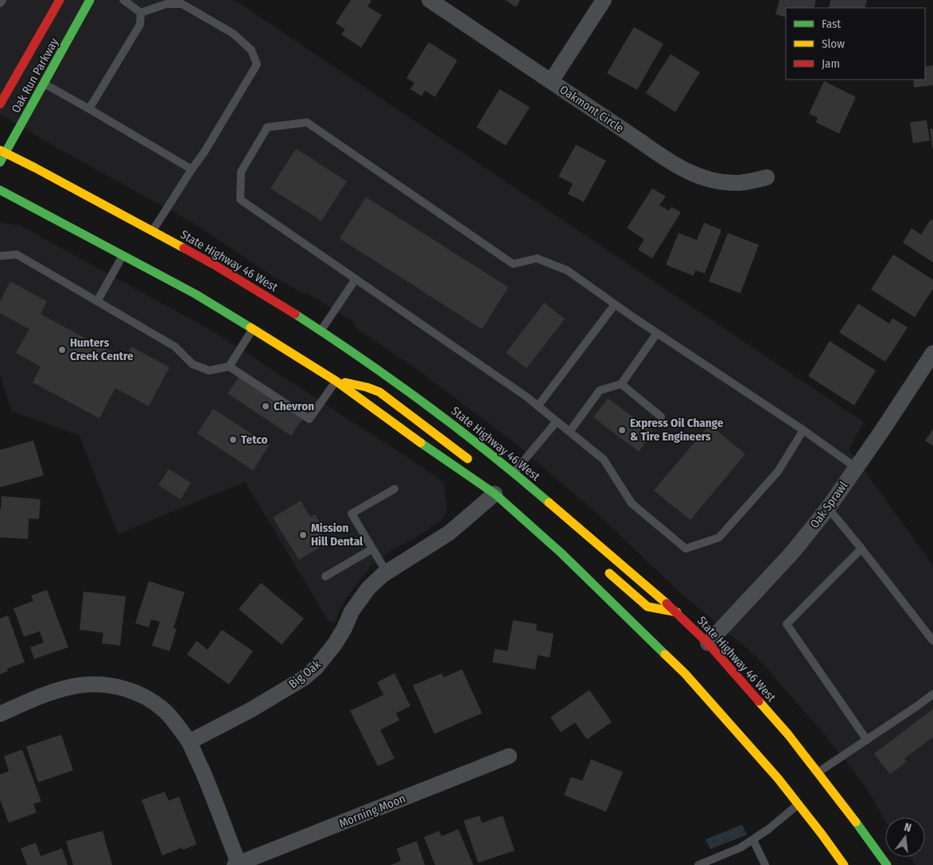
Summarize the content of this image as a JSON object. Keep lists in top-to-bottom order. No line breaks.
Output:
{"streets":{"main road":["Oak Run Parkway","State Highway 46 West"],"street":["Oakmont Circle","Oak Sprawl","Big Oak","Morning Moon"]},"crossings":[["Oak Run Parkway","State Highway 46 West"],["State Highway 46 West","Oak Sprawl"]],"places":["Hunters Creek Centre","Chevron","Express Oil Change & Tire Engineers","Tetco","Mission Hill Dental"],"legend":["Fast","Slow","Jam"],"north":"top"}
